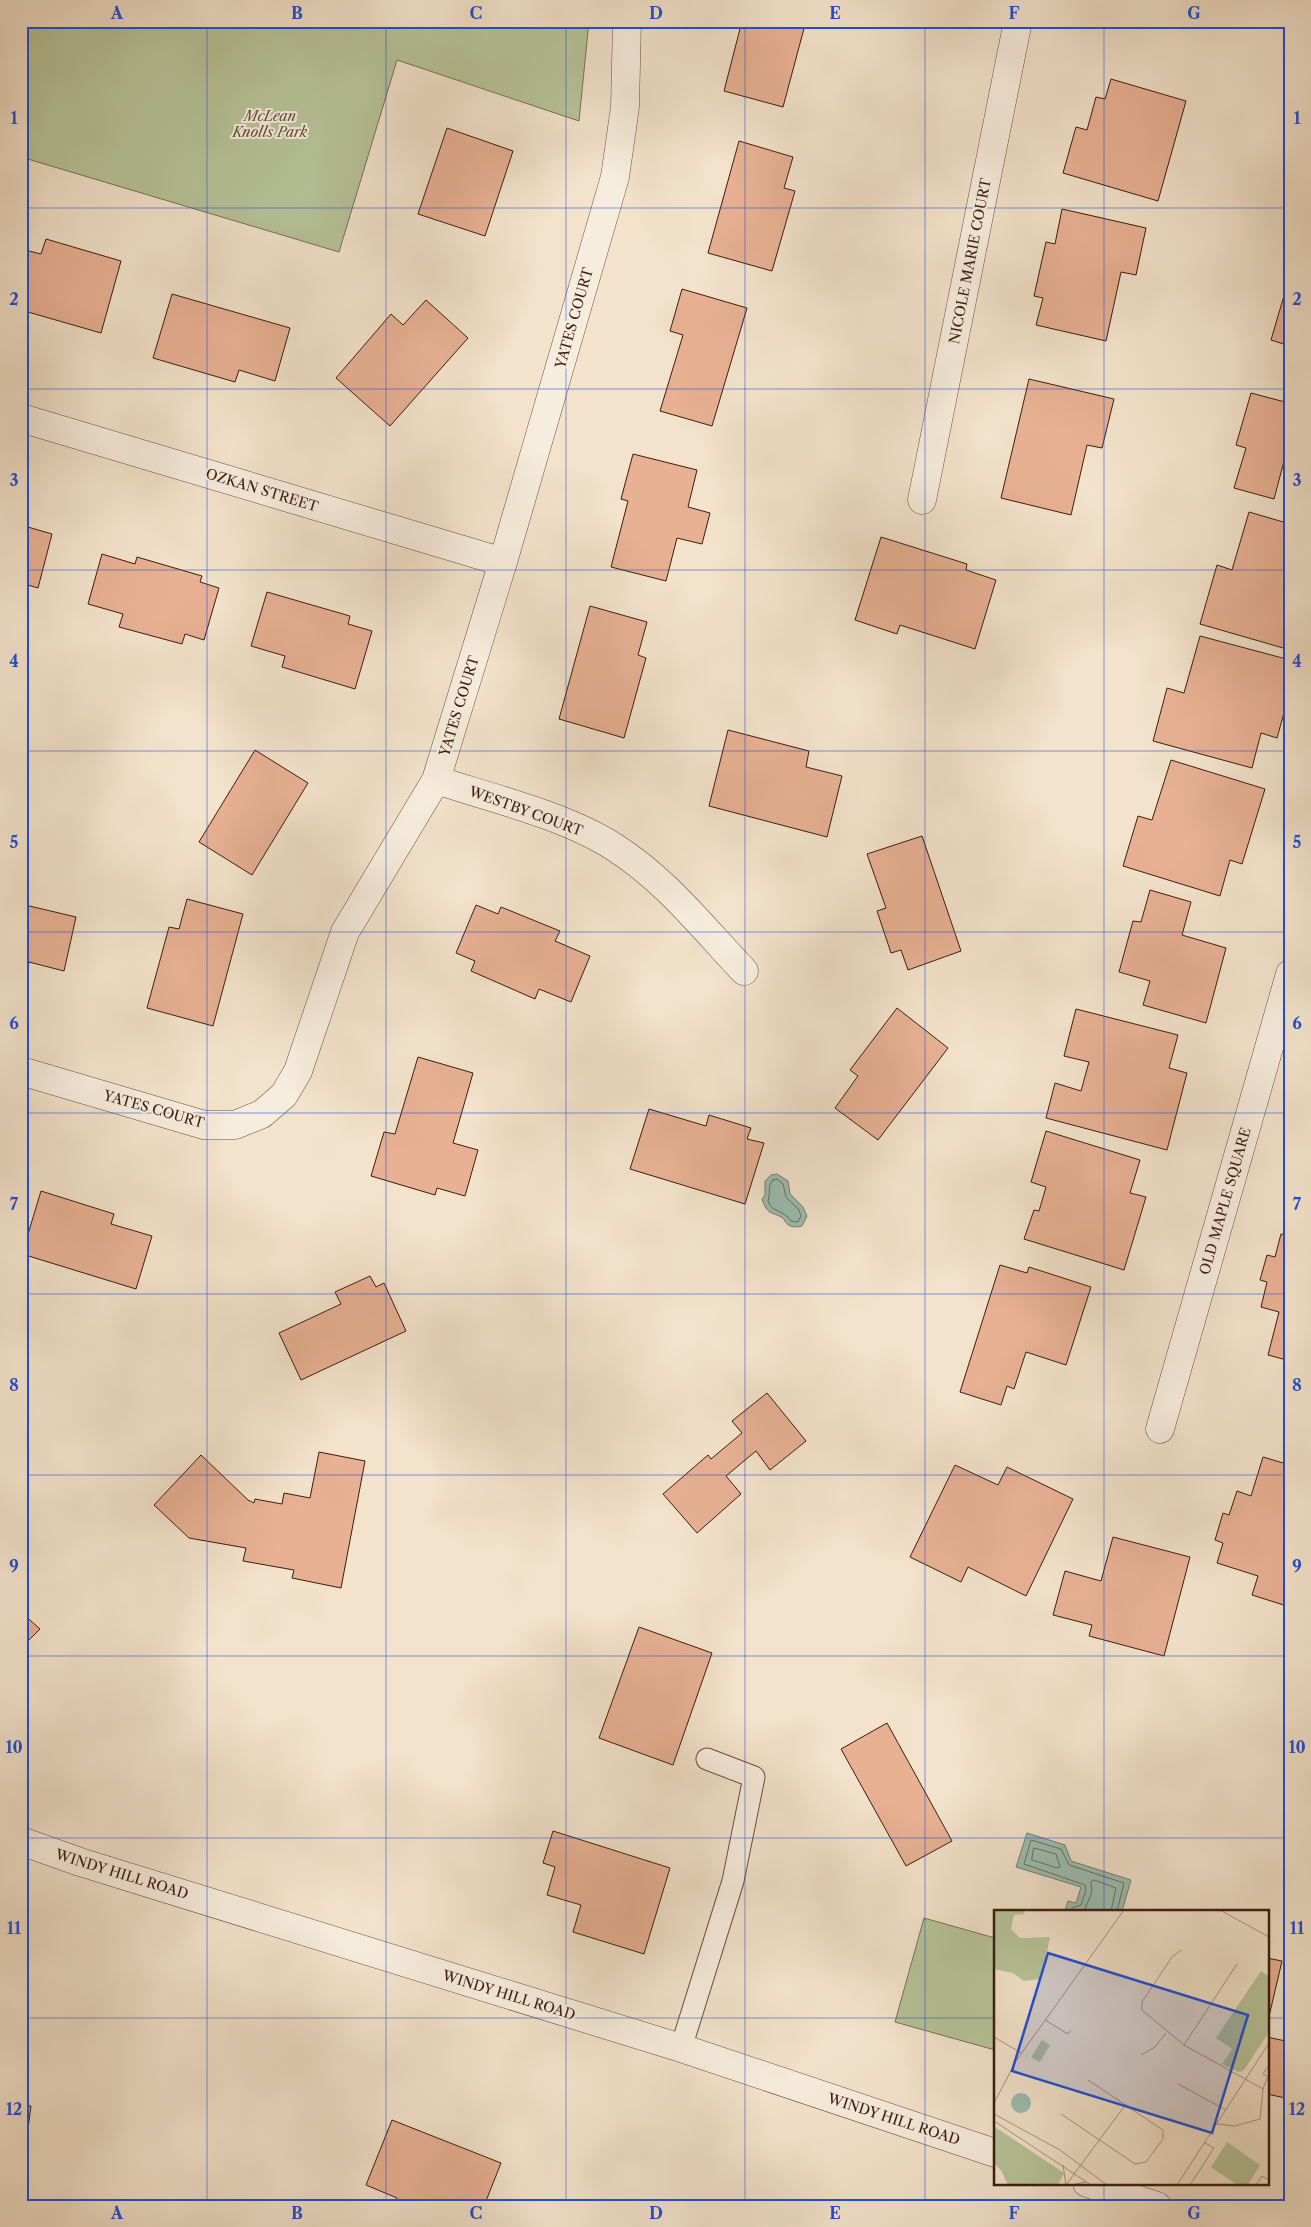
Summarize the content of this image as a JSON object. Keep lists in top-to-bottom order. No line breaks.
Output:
{"streets":{"street":["NICOLE MARIE COURT","YATES COURT","OZKAN STREET","WESTBY COURT","OLD MAPLE SQUARE","WINDY HILL ROAD"]},"crossings":[["YATES COURT","OZKAN STREET"],["YATES COURT","WESTBY COURT"]],"parks":["McLean Knolls Park"],"grid":{"columns":["A","B","C","D","E","F","G"],"rows":["1","2","3","4","5","6","7","8","9","10","11","12"]}}
